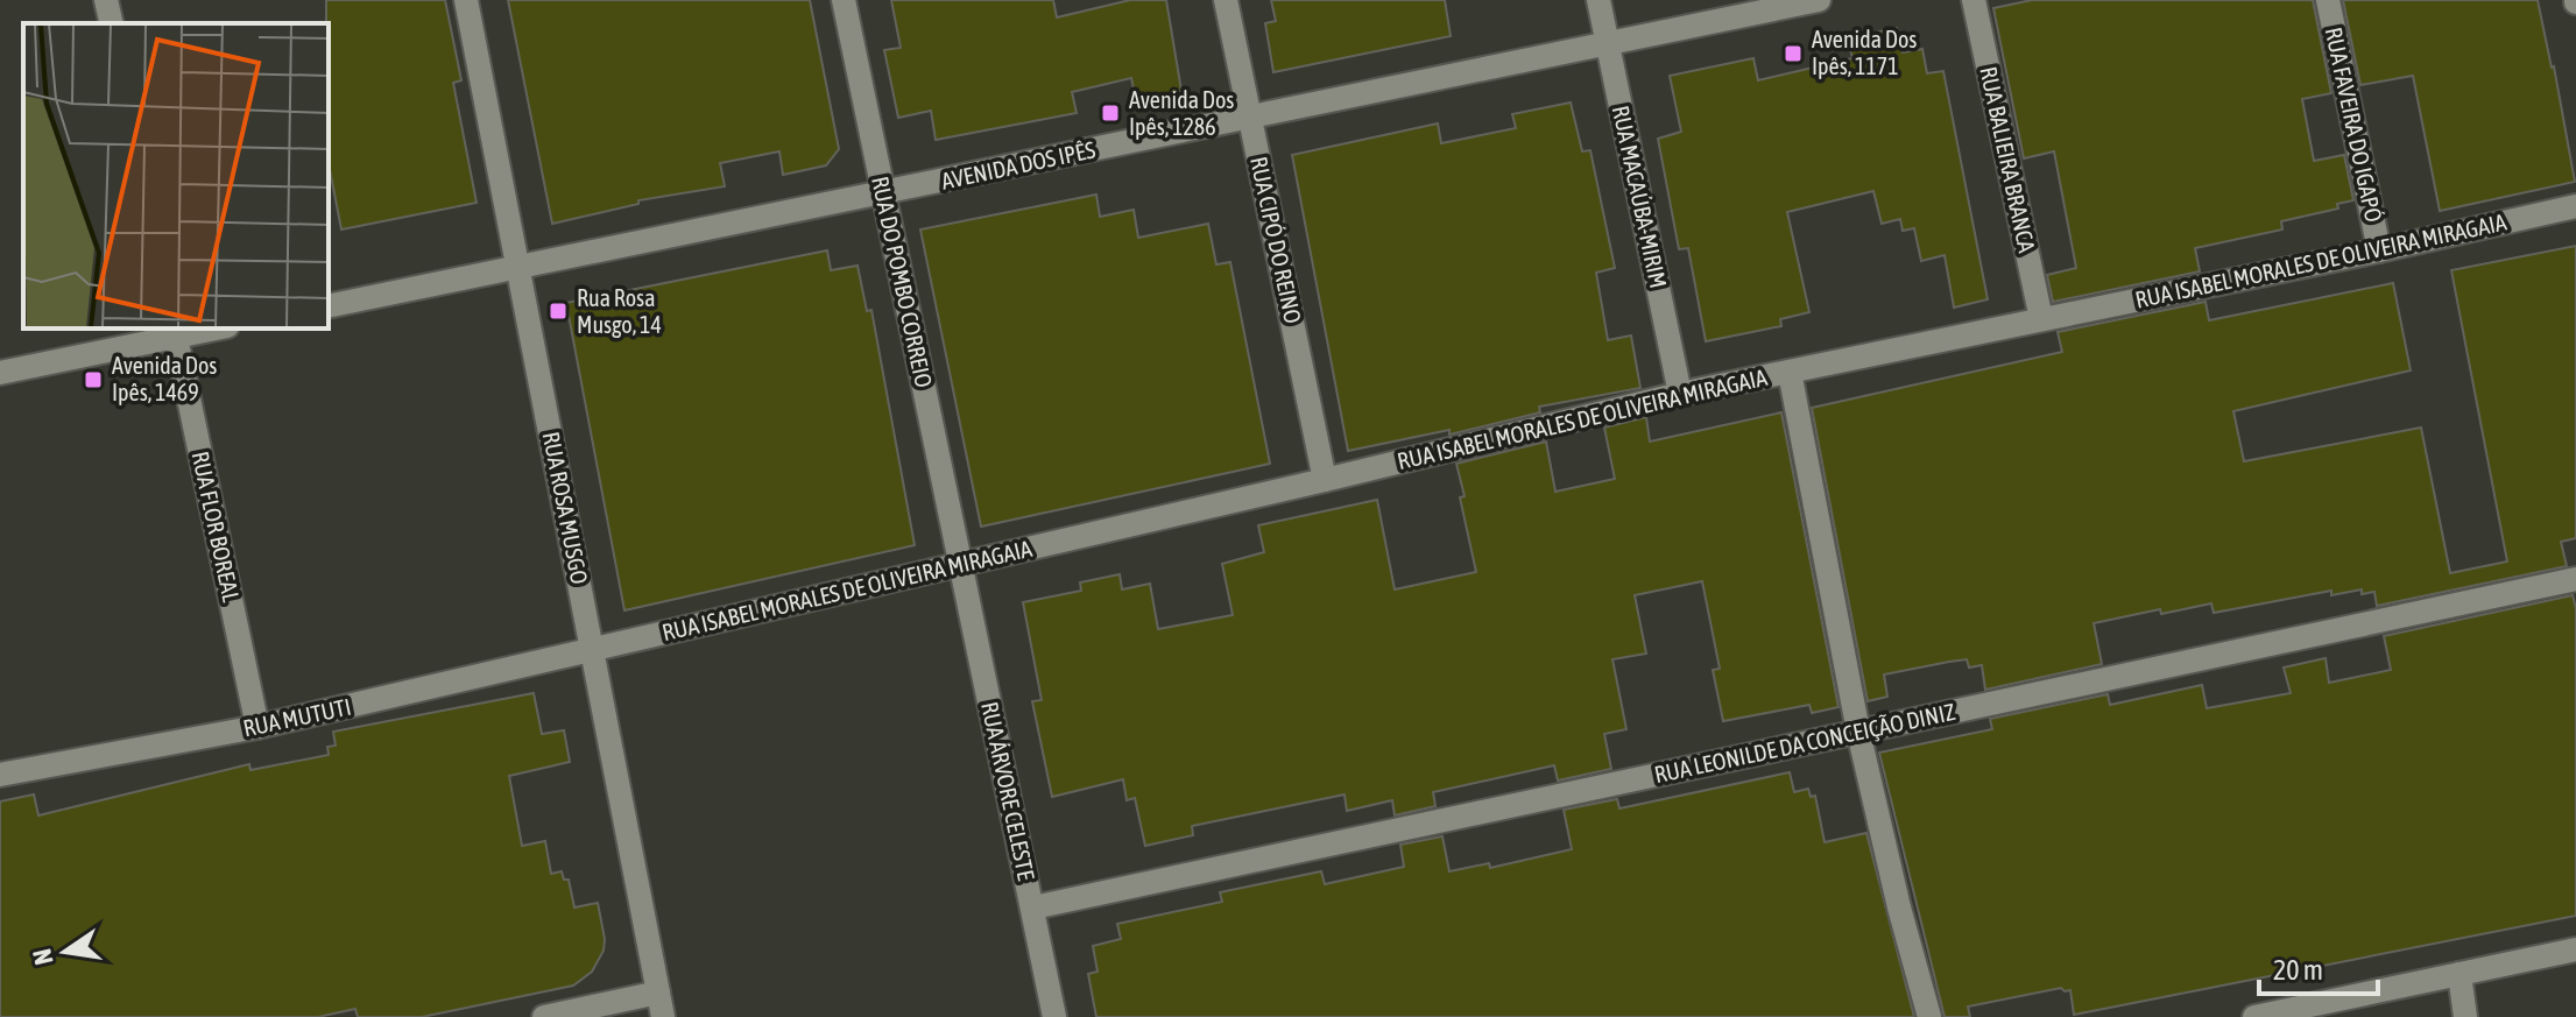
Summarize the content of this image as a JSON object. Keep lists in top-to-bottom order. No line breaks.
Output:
{"streets":{"street":["RUA FAVEIRA DO IGAPÓ","RUA BALIEIRA BRANCA","AVENIDA DOS IPÊS","RUA MACAÚBA-MIRIM","RUA CIPÓ DO REINO","RUA ISABEL MORALES DE OLIVEIRA MIRAGAIA","RUA DO POMBO CORREIO","RUA ROSA MUSGO","RUA FLOR BOREAL","RUA MUTUTI","RUA LEONILDE DA CONCEIÇÃO DINIZ","RUA ÁRVORE CELESTE"]},"crossings":[["RUA FAVEIRA DO IGAPÓ","RUA ISABEL MORALES DE OLIVEIRA MIRAGAIA"],["RUA BALIEIRA BRANCA","RUA ISABEL MORALES DE OLIVEIRA MIRAGAIA"],["AVENIDA DOS IPÊS","RUA MACAÚBA-MIRIM"],["AVENIDA DOS IPÊS","RUA CIPÓ DO REINO"],["AVENIDA DOS IPÊS","RUA DO POMBO CORREIO"],["AVENIDA DOS IPÊS","RUA ROSA MUSGO"],["RUA MACAÚBA-MIRIM","RUA ISABEL MORALES DE OLIVEIRA MIRAGAIA"],["RUA CIPÓ DO REINO","RUA ISABEL MORALES DE OLIVEIRA MIRAGAIA"],["RUA ISABEL MORALES DE OLIVEIRA MIRAGAIA","RUA DO POMBO CORREIO"],["RUA ISABEL MORALES DE OLIVEIRA MIRAGAIA","RUA ROSA MUSGO"],["RUA ISABEL MORALES DE OLIVEIRA MIRAGAIA","RUA MUTUTI"],["RUA ISABEL MORALES DE OLIVEIRA MIRAGAIA","RUA ÁRVORE CELESTE"],["RUA DO POMBO CORREIO","RUA ÁRVORE CELESTE"],["RUA ROSA MUSGO","RUA MUTUTI"],["RUA FLOR BOREAL","RUA MUTUTI"],["RUA LEONILDE DA CONCEIÇÃO DINIZ","RUA ÁRVORE CELESTE"]],"places":{"transit":["Avenida Dos Ipês, 1171","Avenida Dos Ipês, 1286","Rua Rosa Musgo, 14","Avenida Dos Ipês, 1469"]},"scale_bar":"20 m","north":"left"}
